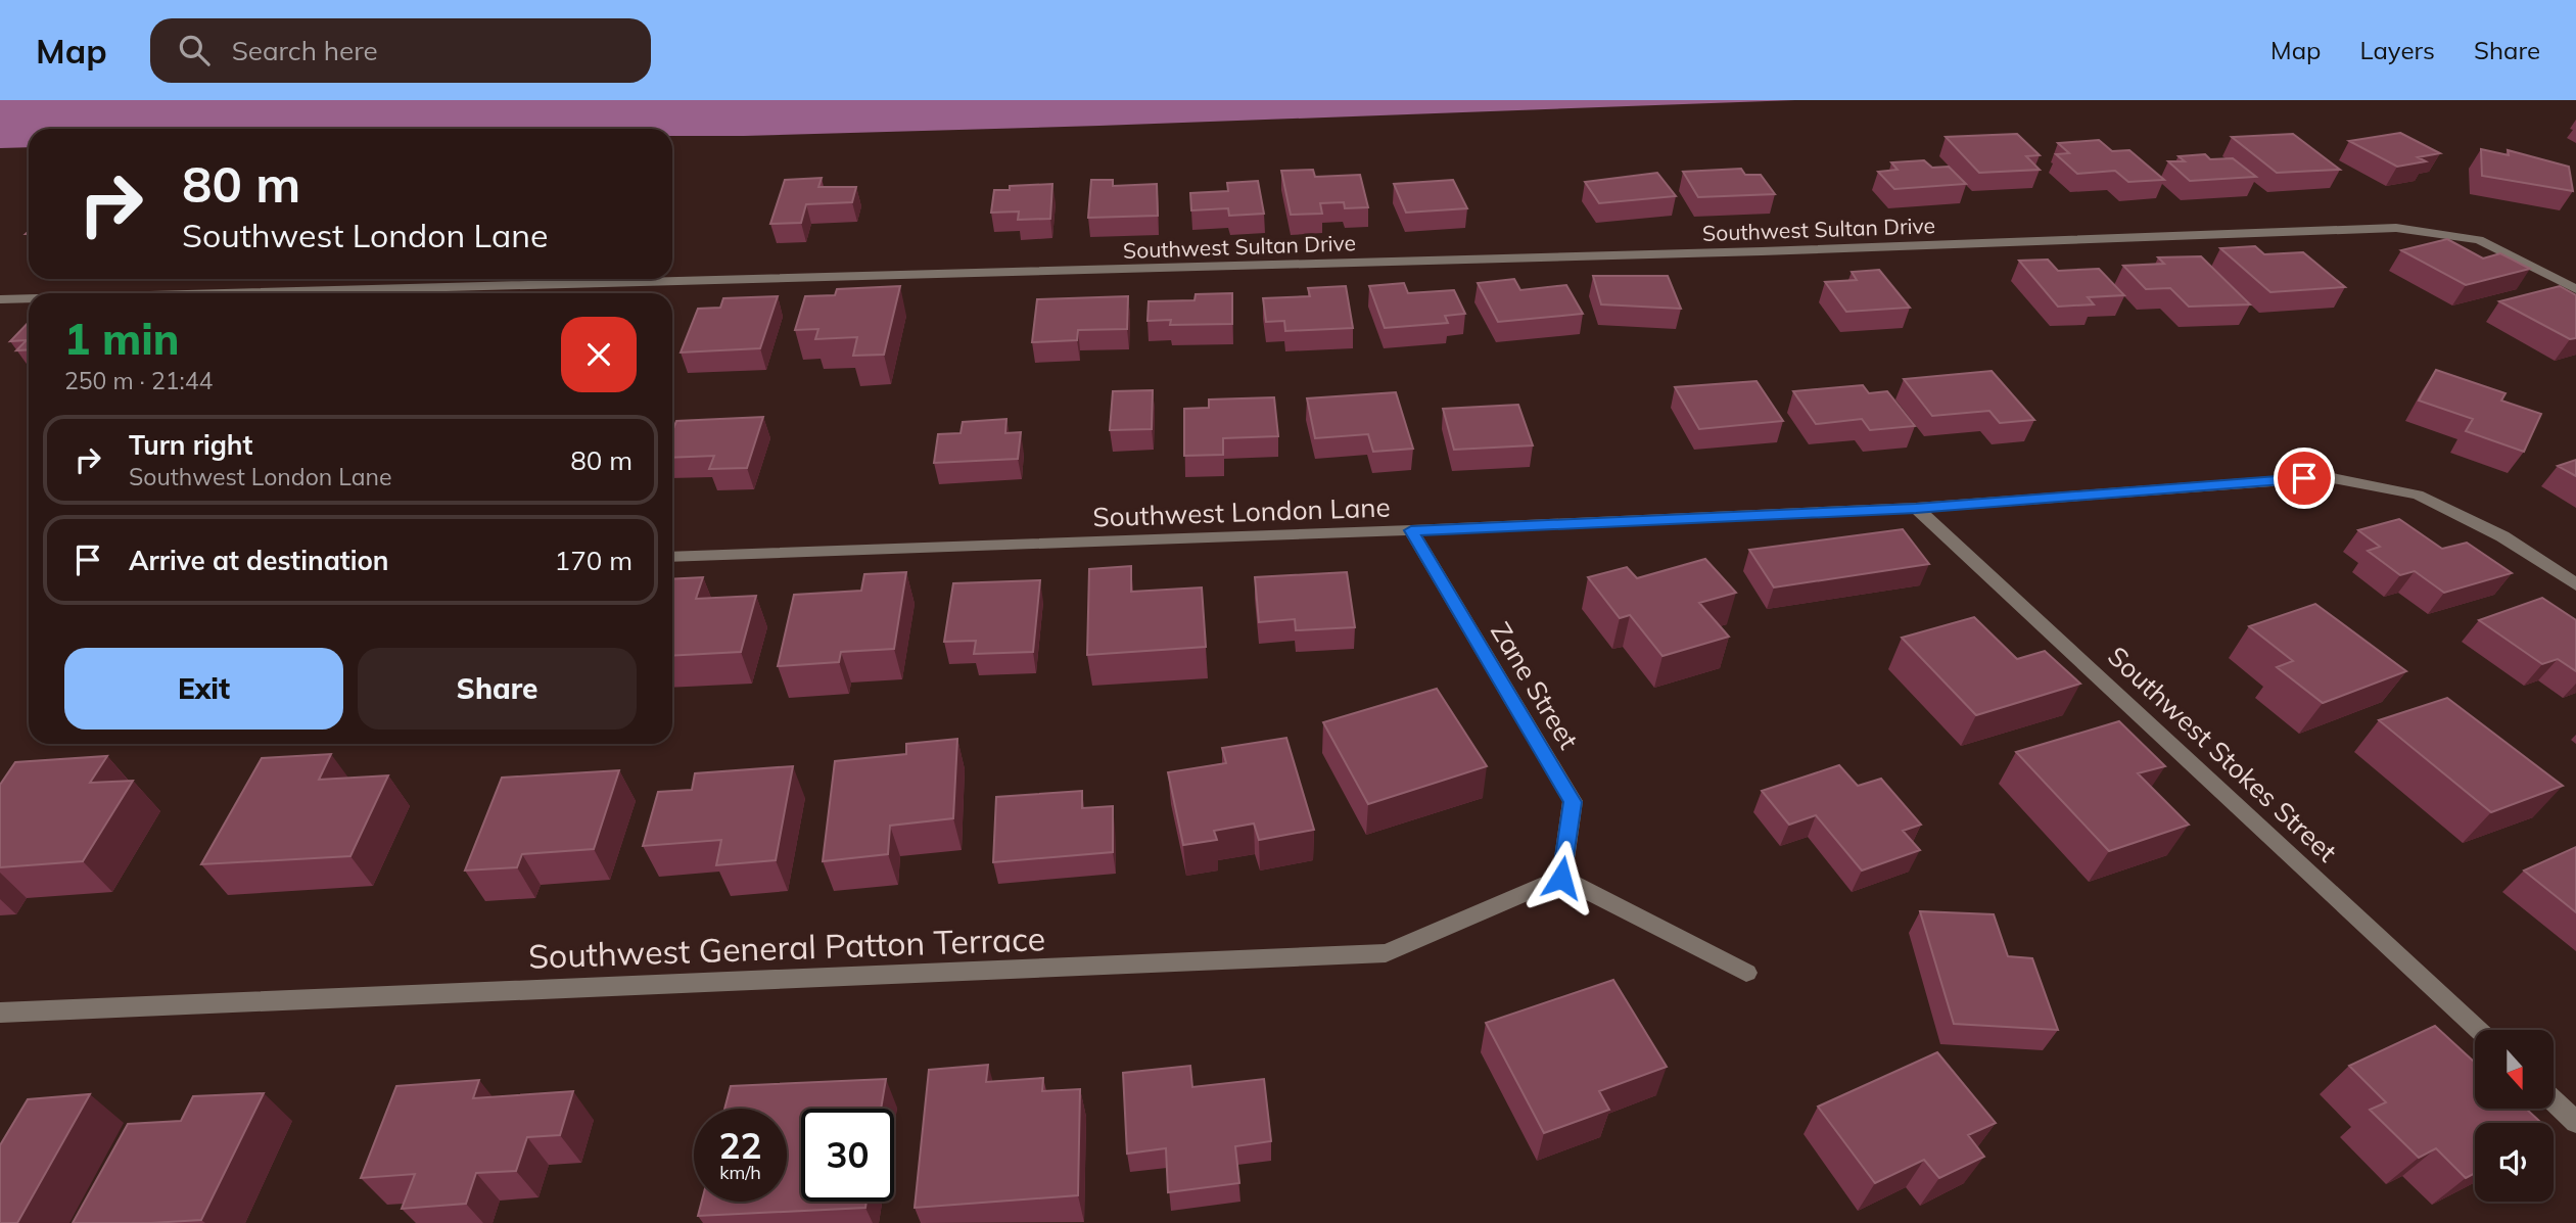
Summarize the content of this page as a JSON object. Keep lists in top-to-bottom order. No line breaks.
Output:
{"streets":{"street":["Southwest Sultan Drive","Southwest London Lane","Zane Street","Southwest Stokes Street","Southwest General Patton Terrace"]},"crossings":[["Southwest London Lane","Zane Street"],["Southwest London Lane","Southwest Stokes Street"],["Zane Street","Southwest General Patton Terrace"]],"north":"bottom","page":{"header":"Map","search":"Search here","nav":["Map","Layers","Share"],"turn":["80 m","Southwest London Lane"],"heading":["1 min","250 m · 21:44"],"list":[{"name":"Turn right","note":"Southwest London Lane","value":"80 m"},{"name":"Arrive at destination","value":"170 m"}],"buttons":["Exit","Share"],"speed":"22 km/h","limit":"30"}}
